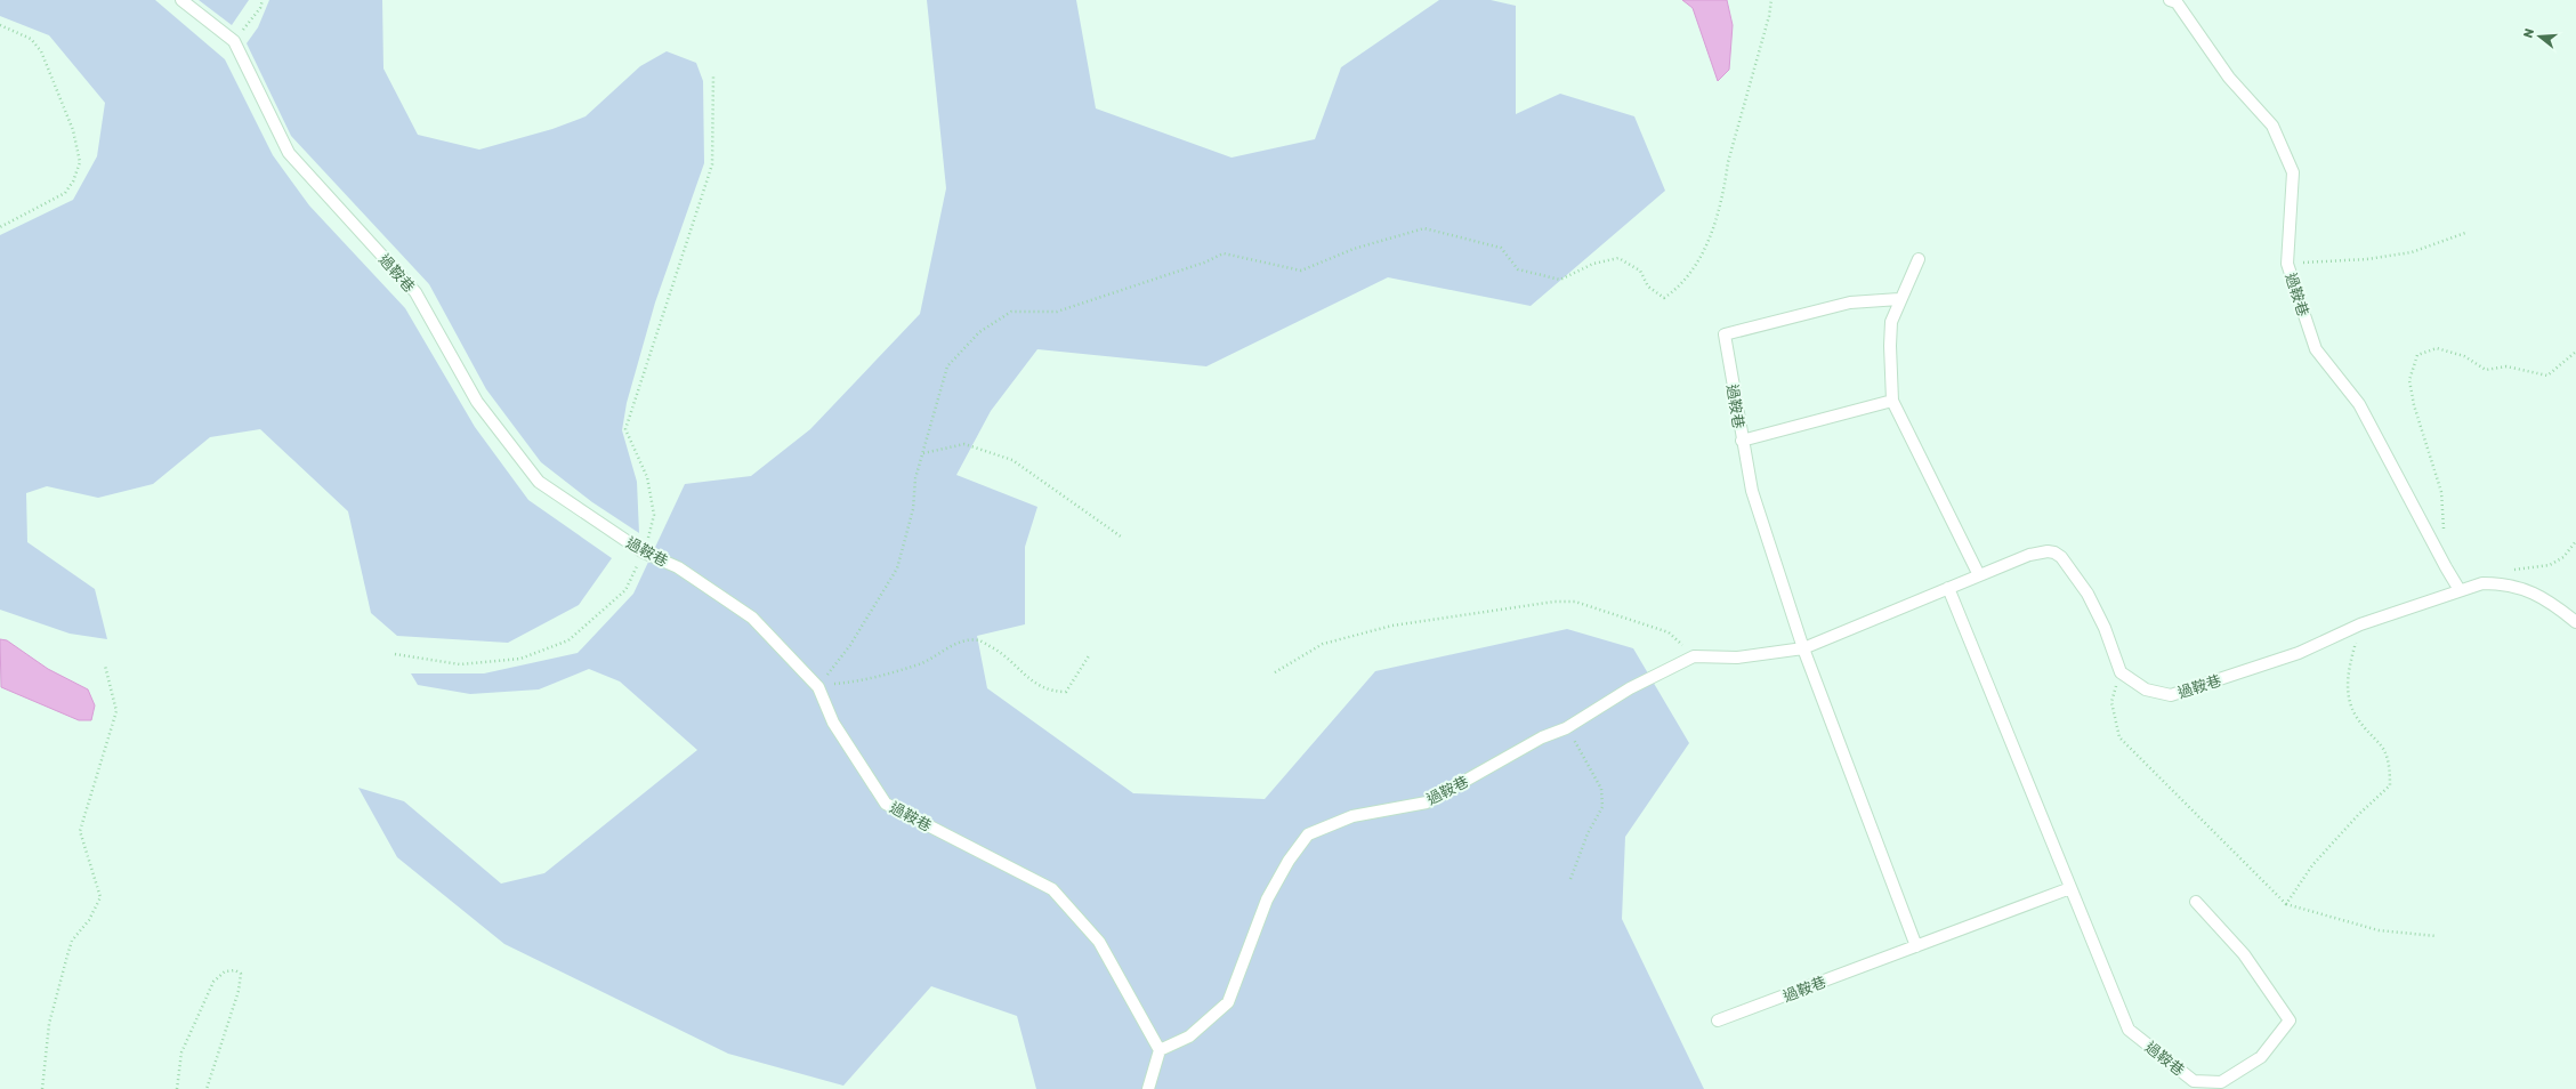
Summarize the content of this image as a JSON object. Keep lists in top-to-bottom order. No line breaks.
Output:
{"streets":{"lane":["過鞍巷"]},"north":"left"}
